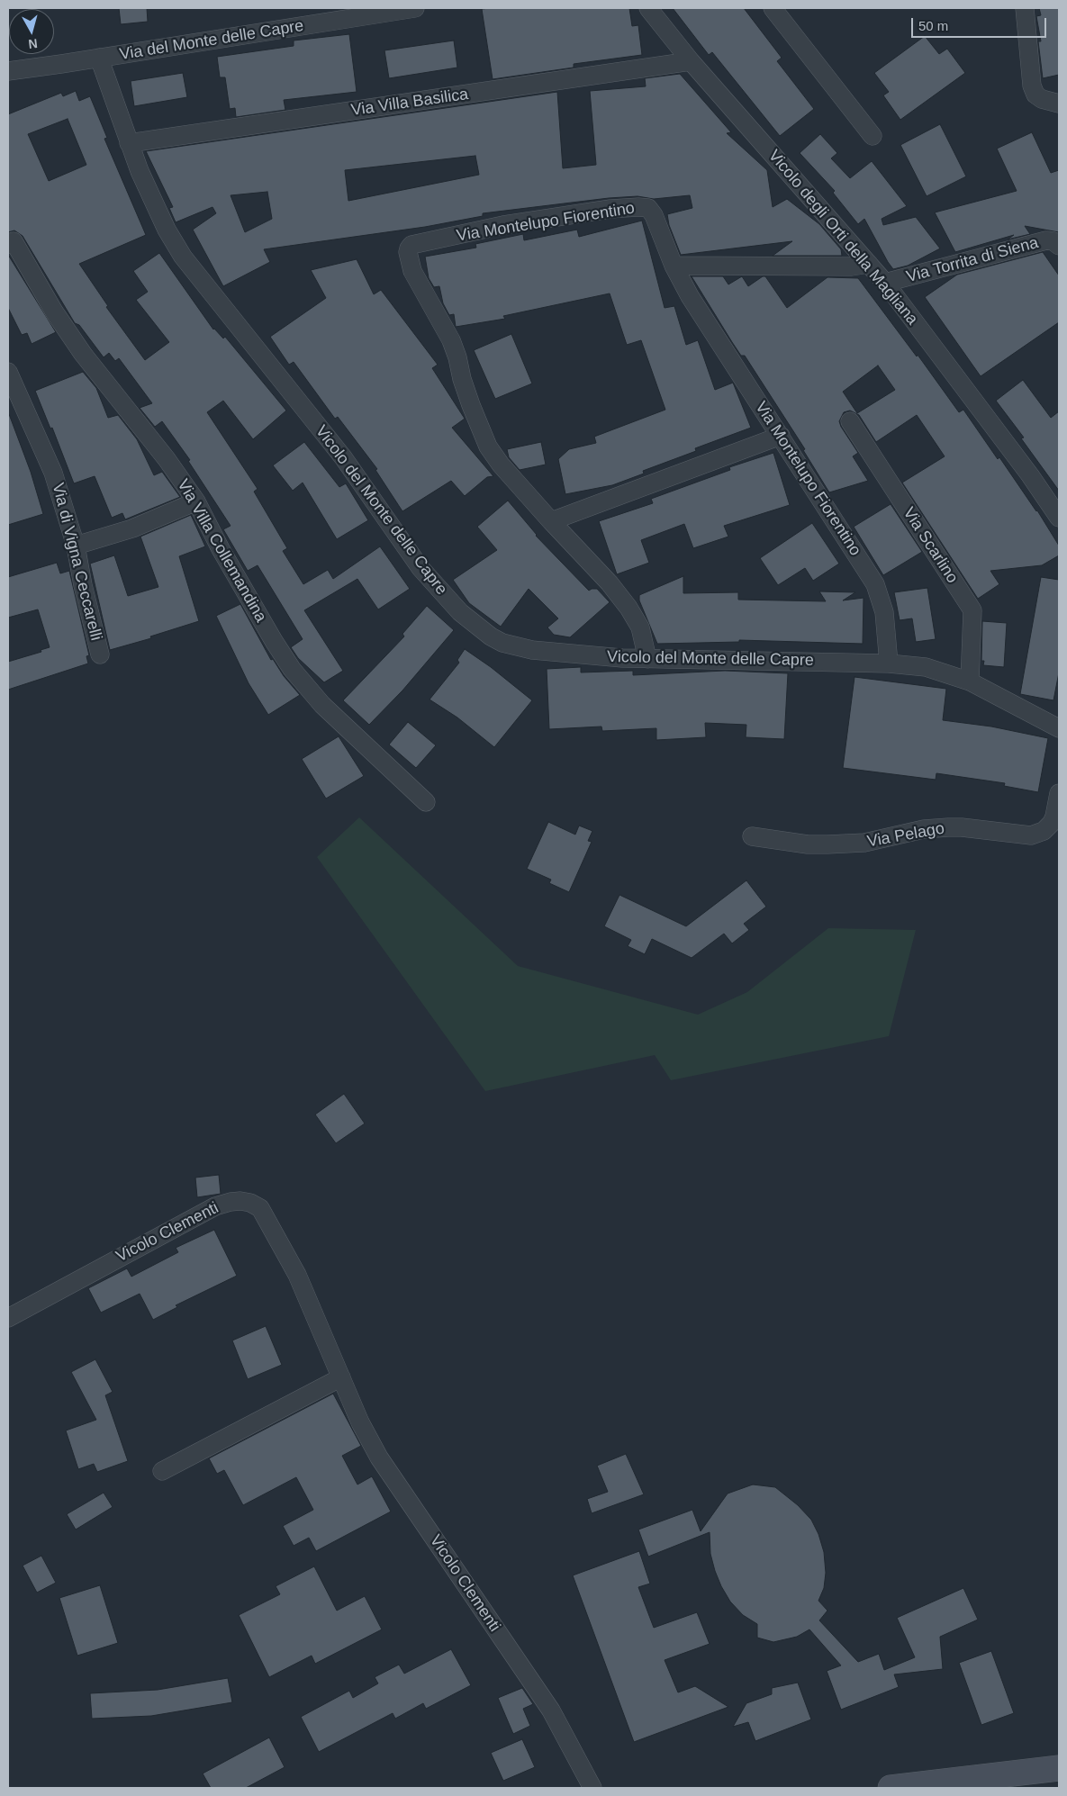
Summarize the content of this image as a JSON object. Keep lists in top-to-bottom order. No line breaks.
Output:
{"streets":{"street":["Via del Monte delle Capre","Via Villa Basilica","Via Montelupo Fiorentino","Vicolo degli Orti della Magliana","Via Torrita di Siena","Vicolo del Monte delle Capre","Via Scarlino","Via Villa Collemandina","Via di Vigna Ceccarelli","Via Pelago","Vicolo Clementi"]},"crossings":[["Via del Monte delle Capre","Vicolo del Monte delle Capre"],["Via Villa Basilica","Vicolo degli Orti della Magliana"],["Via Villa Basilica","Vicolo del Monte delle Capre"],["Via Montelupo Fiorentino","Vicolo del Monte delle Capre"],["Vicolo degli Orti della Magliana","Via Torrita di Siena"],["Vicolo del Monte delle Capre","Via Scarlino"]],"scale_bar":"50 m","north":"bottom"}
